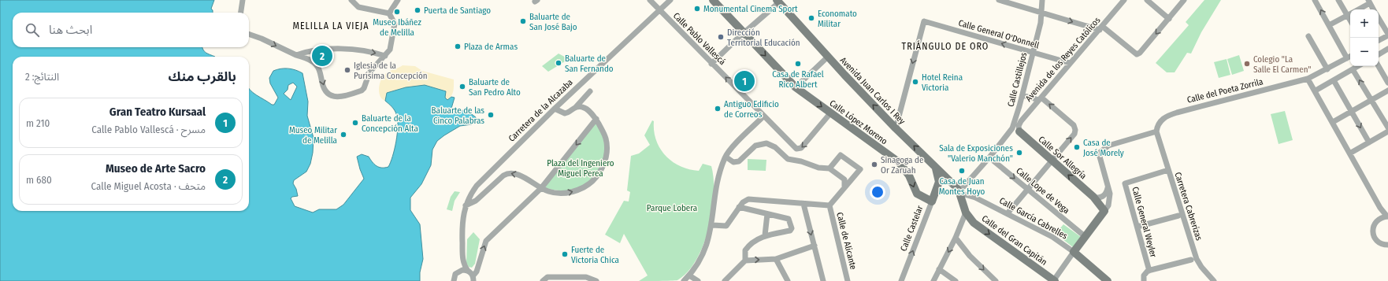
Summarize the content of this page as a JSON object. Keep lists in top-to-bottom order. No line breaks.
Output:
{"streets":{"main road":["Avenida Juan Carlos I Rey","Calle López Moreno","Calle Sor Allegría","Calle García Cabrelles","Calle Castelar","Calle del Gran Capitán"],"street":["Calle General O'Donnell","Calle Pablo Vallescá","Avenida de los Reyes Católicos","Calle Castillejos","Calle del Poeta Zorrila","Carretera de la Alcazaba","Calle Lope de Vega","Carretera Cabrerizas","Calle General Weyler","Calle de Alicante"]},"crossings":[["Calle General O'Donnell","Avenida de los Reyes Católicos"],["Calle General O'Donnell","Calle Castillejos"],["Calle General O'Donnell","Avenida Juan Carlos I Rey"],["Calle Pablo Vallescá","Carretera de la Alcazaba"],["Calle Pablo Vallescá","Calle López Moreno"],["Avenida de los Reyes Católicos","Calle Sor Allegría"],["Calle Castillejos","Calle Lope de Vega"],["Avenida Juan Carlos I Rey","Calle García Cabrelles"],["Calle del Poeta Zorrila","Carretera Cabrerizas"],["Calle López Moreno","Calle Castelar"],["Carretera Cabrerizas","Calle General Weyler"]],"one_way":["Avenida Juan Carlos I Rey","Calle López Moreno","Calle Sor Allegría","Calle Lope de Vega","Calle Castelar","Calle del Gran Capitán"],"districts":["MELILLA LA VIEJA","TRIÁNGULO DE ORO"],"parks":["Plaza del Ingeniero Miguel Perea","Parque Lobera"],"places":["Monumental Cinema Sport","Puerta de Santiago","Museo Ibáñez de Melilla","Economato Militar","Baluarte de San José Bajo","Dirección Territorial Educación","Plaza de Armas","Baluarte de San Fernando","Casa de Rafael Rico Albert","Colegio \"La Salle El Carmen\"","Iglesia de la Purísima Concepción","Hotel Reina Victoria","Baluarte de San Pedro Alto","Antiguo Edificio de Correos","Baluarte de las Cinco Palabras","Baluarte de la Concepción Alta","Museo Militar de Melilla","Casa de José Morely","Sala de Exposiciones \"Valerio Manchón\"","Sinagoga de Or Zaruah","Casa de Juan Montes Hoyo","Fuerte de Victoria Chica"],"page":{"map_buttons":["+","−"],"search":"ابحث هنا","pins":["2","1"],"heading":["بالقرب منك","النتائج: 2"],"list":[{"mark":"1","name":"Gran Teatro Kursaal","note":"مسرح · Calle Pablo Vallescá","value":"210 m"},{"mark":"2","name":"Museo de Arte Sacro","note":"متحف · Calle Miguel Acosta","value":"680 m"}]}}
